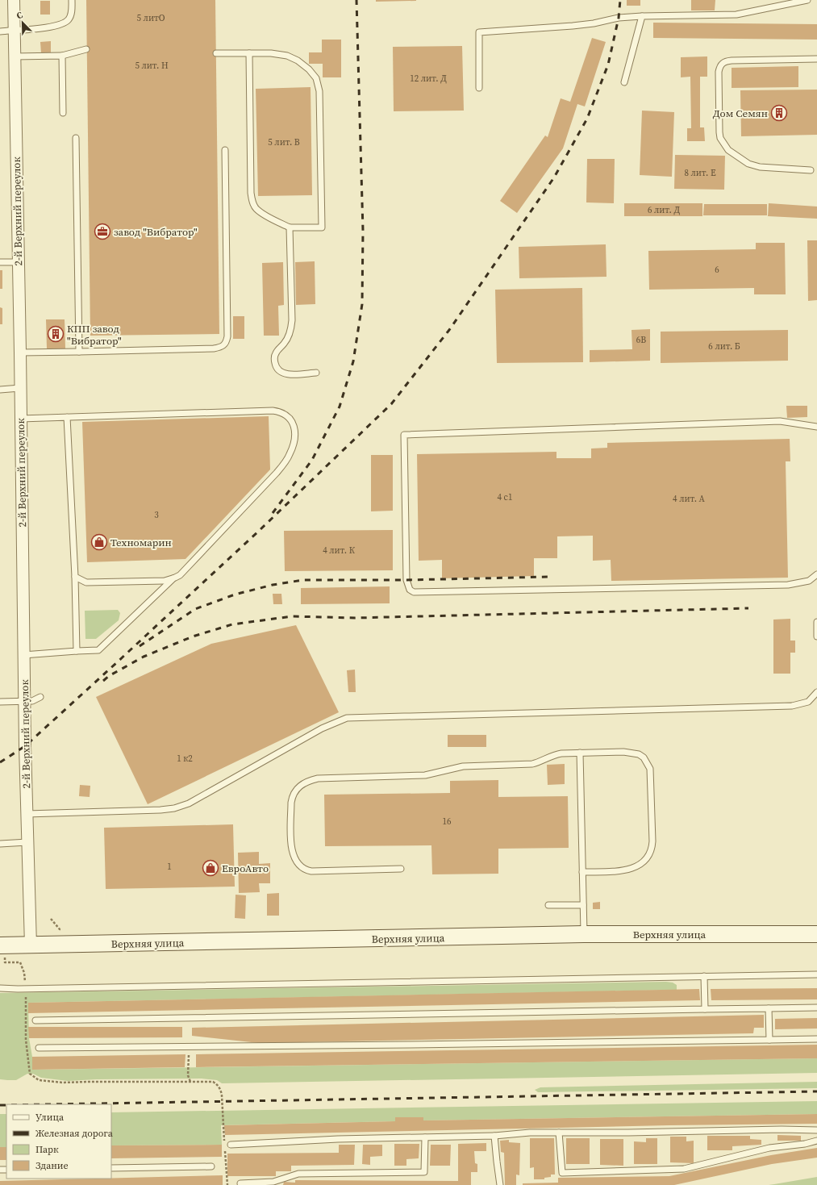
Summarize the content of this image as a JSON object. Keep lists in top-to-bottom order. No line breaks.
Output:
{"streets":{"street":["2-й Верхний переулок","Верхняя улица"]},"crossings":[["2-й Верхний переулок","Верхняя улица"]],"places":{"building":["Дом Семян","КПП завод \"Вибратор\""],"office":["завод \"Вибратор\""],"shop":["Техномарин","ЕвроАвто"]},"house_numbers":["5 литО","5 лит. Н","12 лит. Д","5 лит. В","8 лит. Е","6 лит. Д","6","6В","6 лит. Б","4 с1","4 лит. А","3","4 лит. К","1 к2","16","1"],"legend":["Улица","Железная дорога","Парк","Здание"],"north":"top left"}
